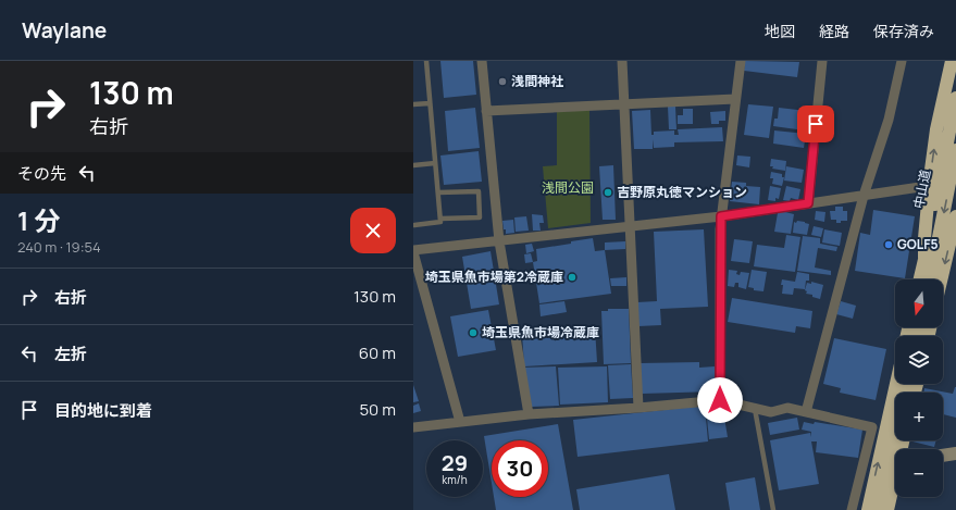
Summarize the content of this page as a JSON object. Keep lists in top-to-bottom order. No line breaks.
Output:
{"streets":{"highway":["中山道"]},"parks":["浅間公園"],"places":["浅間神社","吉野原丸徳マンション","GOLF5","埼玉県魚市場第2冷蔵庫","埼玉県魚市場冷蔵庫"],"north":"bottom","page":{"header":"Waylane","nav":["地図","経路","保存済み"],"turn":["130 m","右折"],"then":"その先","heading":["1 分","240 m · 19:54"],"list":[{"name":"右折","value":"130 m"},{"name":"左折","value":"60 m"},{"name":"目的地に到着","value":"50 m"}],"map_buttons":["+","−"],"speed":"29 km/h","limit":"30"}}
